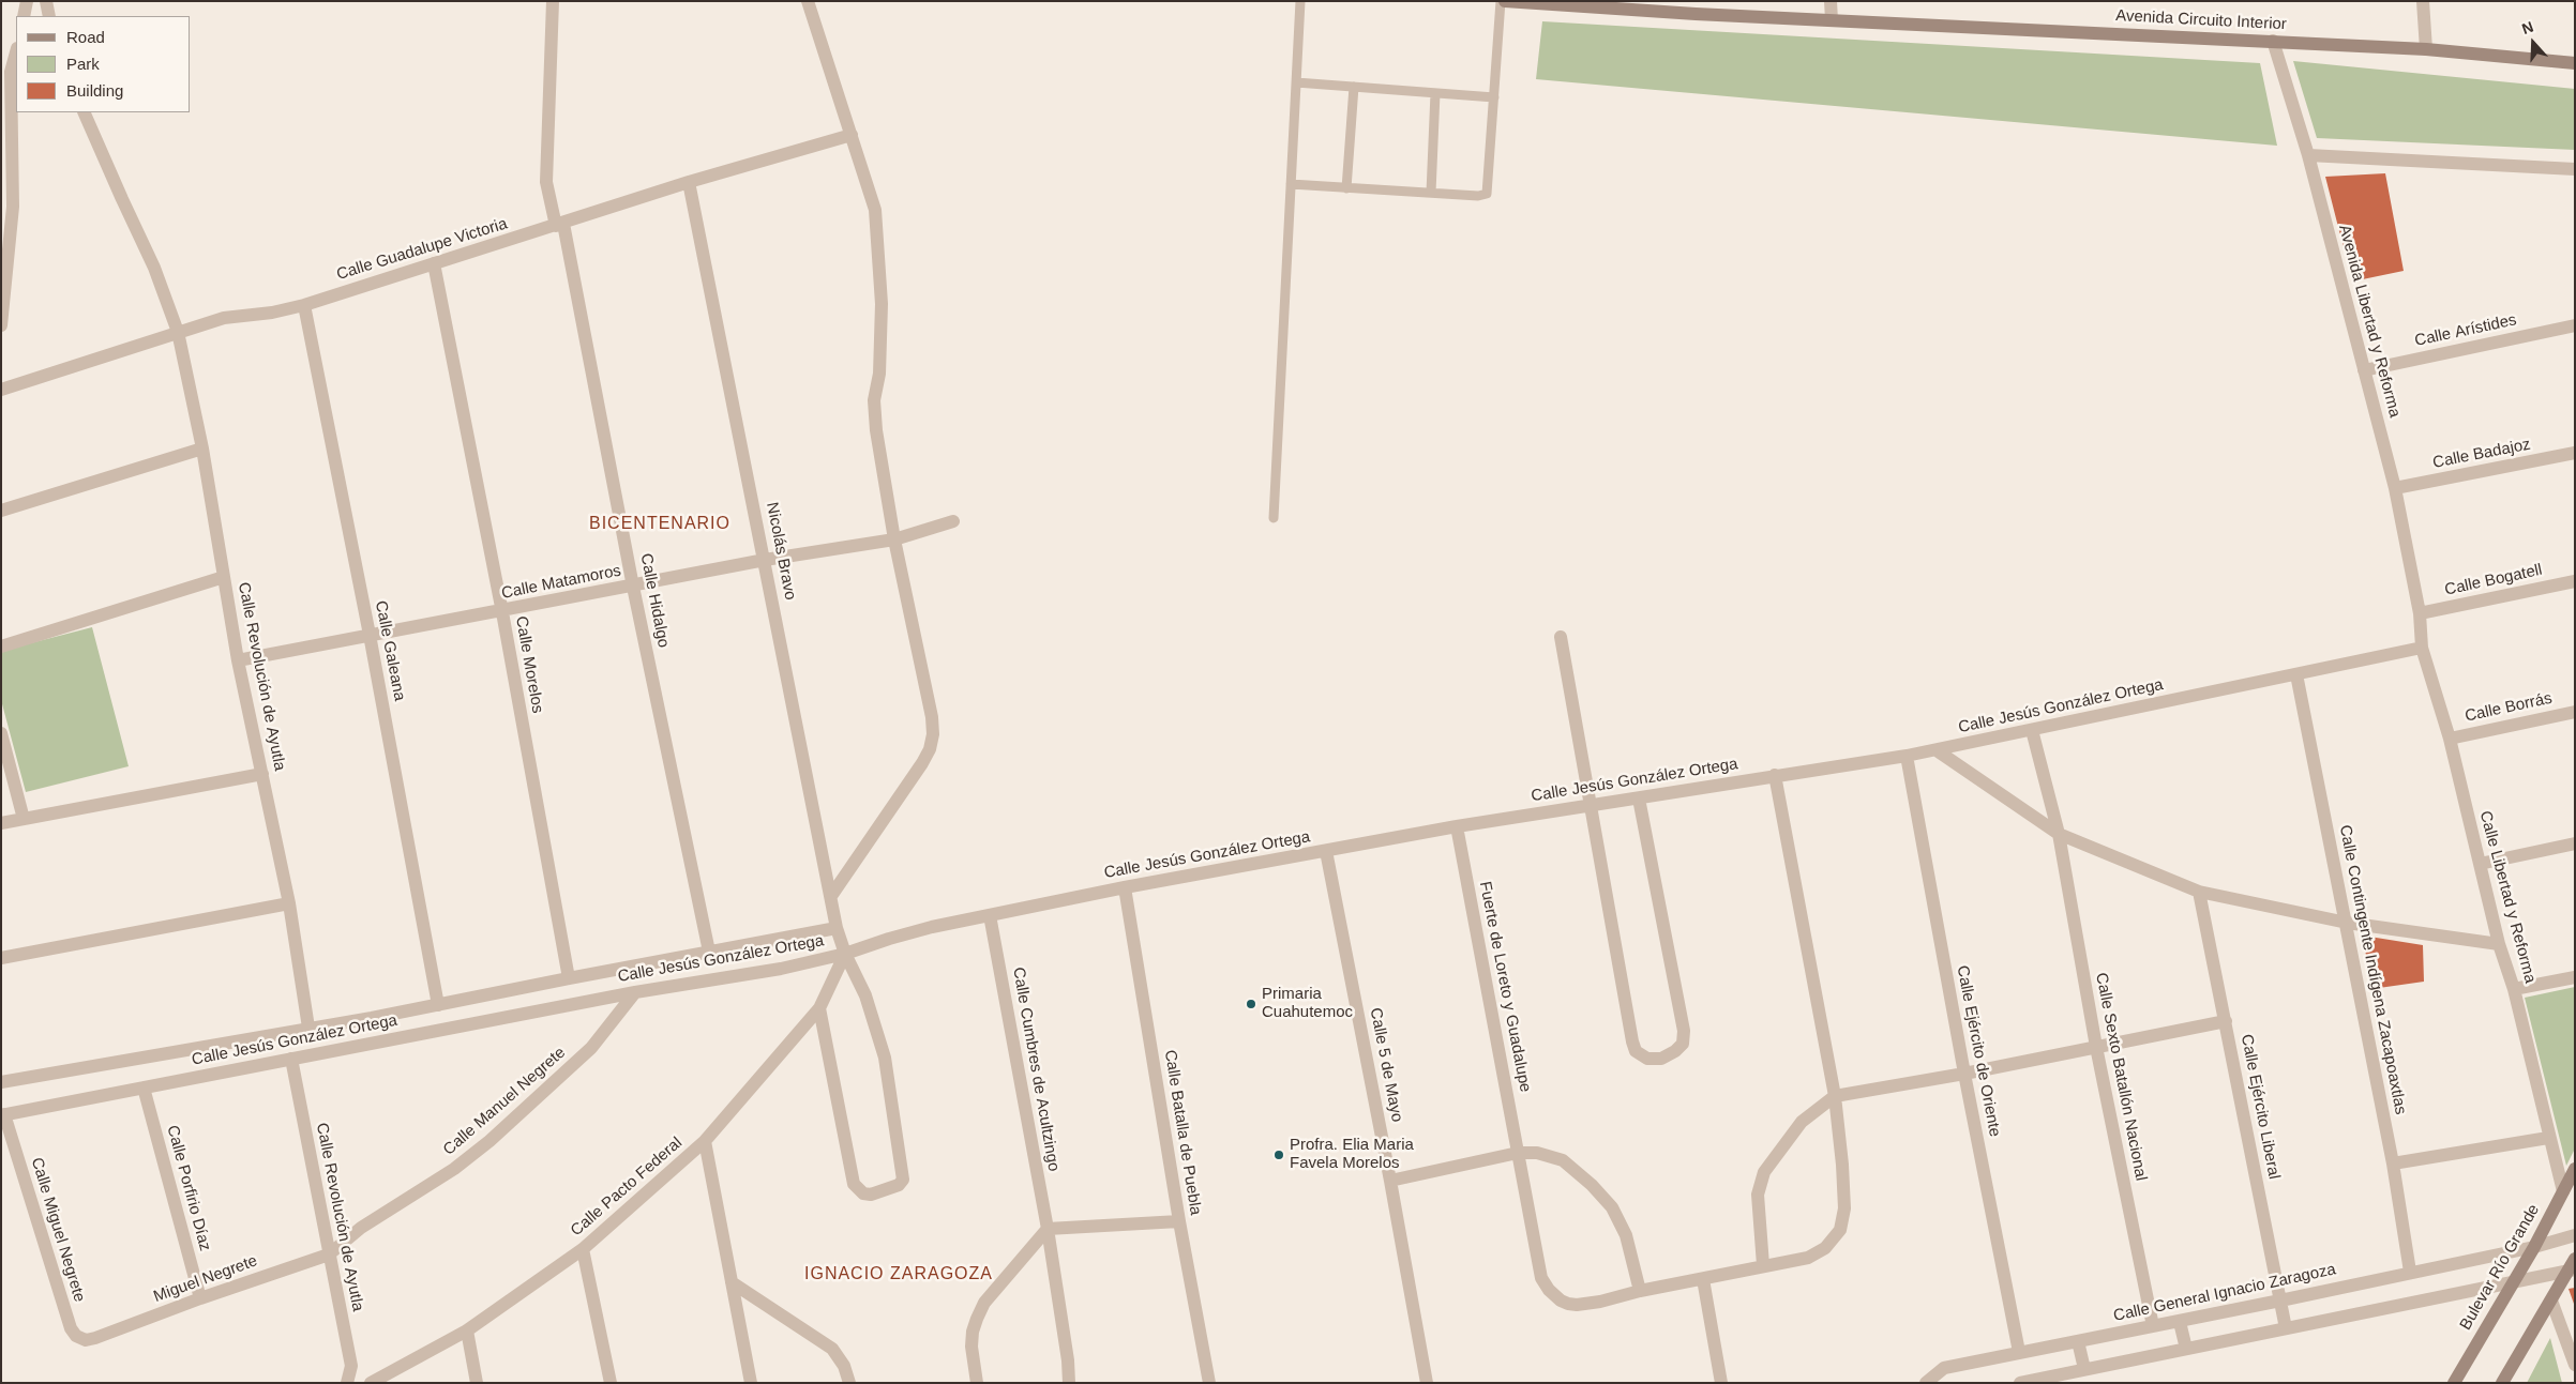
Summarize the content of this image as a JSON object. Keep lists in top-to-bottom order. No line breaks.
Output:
{"streets":{"main road":["Avenida Circuito Interior","Bulevar Río Grande"],"street":["Calle Guadalupe Victoria","Avenida Libertad y Reforma","Calle Arístides","Calle Badajoz","Nicolás Bravo","Calle Bogatell","Calle Matamoros","Calle Hidalgo","Calle Galeana","Calle Morelos","Calle Revolución de Ayutla","Calle Jesús González Ortega","Calle Borrás","Calle Libertad y Reforma","Calle Contingente Indígena Zacapoaxtlas","Fuerte de Loreto y Guadalupe","Calle Ejército de Oriente","Calle 5 de Mayo","Calle Cumbres de Acultzingo","Calle Sexto Batallón Nacional","Calle Manuel Negrete","Calle Ejército Liberal","Calle Batalla de Puebla","Calle Pacto Federal","Calle Porfirio Díaz","Calle Miguel Negrete","Miguel Negrete","Calle General Ignacio Zaragoza"]},"crossings":[["Avenida Circuito Interior","Avenida Libertad y Reforma"],["Calle Guadalupe Victoria","Nicolás Bravo"],["Calle Guadalupe Victoria","Calle Hidalgo"],["Calle Guadalupe Victoria","Calle Galeana"],["Calle Guadalupe Victoria","Calle Morelos"],["Calle Guadalupe Victoria","Calle Revolución de Ayutla"],["Avenida Libertad y Reforma","Calle Arístides"],["Avenida Libertad y Reforma","Calle Badajoz"],["Avenida Libertad y Reforma","Calle Bogatell"],["Avenida Libertad y Reforma","Calle Libertad y Reforma"],["Nicolás Bravo","Calle Matamoros"],["Nicolás Bravo","Calle Jesús González Ortega"],["Nicolás Bravo","Calle Pacto Federal"],["Calle Bogatell","Calle Libertad y Reforma"],["Calle Matamoros","Calle Hidalgo"],["Calle Matamoros","Calle Galeana"],["Calle Matamoros","Calle Morelos"],["Calle Matamoros","Calle Revolución de Ayutla"],["Calle Hidalgo","Calle Jesús González Ortega"],["Calle Galeana","Calle Jesús González Ortega"],["Calle Morelos","Calle Jesús González Ortega"],["Calle Revolución de Ayutla","Calle Jesús González Ortega"],["Calle Revolución de Ayutla","Calle Manuel Negrete"],["Calle Revolución de Ayutla","Miguel Negrete"],["Calle Jesús González Ortega","Calle Libertad y Reforma"],["Calle Jesús González Ortega","Calle Contingente Indígena Zacapoaxtlas"],["Calle Jesús González Ortega","Fuerte de Loreto y Guadalupe"],["Calle Jesús González Ortega","Calle Ejército de Oriente"],["Calle Jesús González Ortega","Calle 5 de Mayo"],["Calle Jesús González Ortega","Calle Cumbres de Acultzingo"],["Calle Jesús González Ortega","Calle Sexto Batallón Nacional"],["Calle Jesús González Ortega","Calle Manuel Negrete"],["Calle Jesús González Ortega","Calle Batalla de Puebla"],["Calle Jesús González Ortega","Calle Pacto Federal"],["Calle Jesús González Ortega","Calle Porfirio Díaz"],["Calle Jesús González Ortega","Calle Miguel Negrete"],["Calle Borrás","Calle Libertad y Reforma"],["Calle Libertad y Reforma","Bulevar Río Grande"],["Calle Contingente Indígena Zacapoaxtlas","Calle General Ignacio Zaragoza"],["Calle Ejército de Oriente","Calle General Ignacio Zaragoza"],["Calle Sexto Batallón Nacional","Calle General Ignacio Zaragoza"],["Calle Manuel Negrete","Miguel Negrete"],["Calle Ejército Liberal","Calle General Ignacio Zaragoza"],["Calle Porfirio Díaz","Miguel Negrete"],["Calle Miguel Negrete","Miguel Negrete"],["Bulevar Río Grande","Calle General Ignacio Zaragoza"]],"districts":["BICENTENARIO","IGNACIO ZARAGOZA"],"places":["Primaria Cuahutemoc","Profra. Elia Maria Favela Morelos"],"legend":["Road","Park","Building"],"north":"top"}
